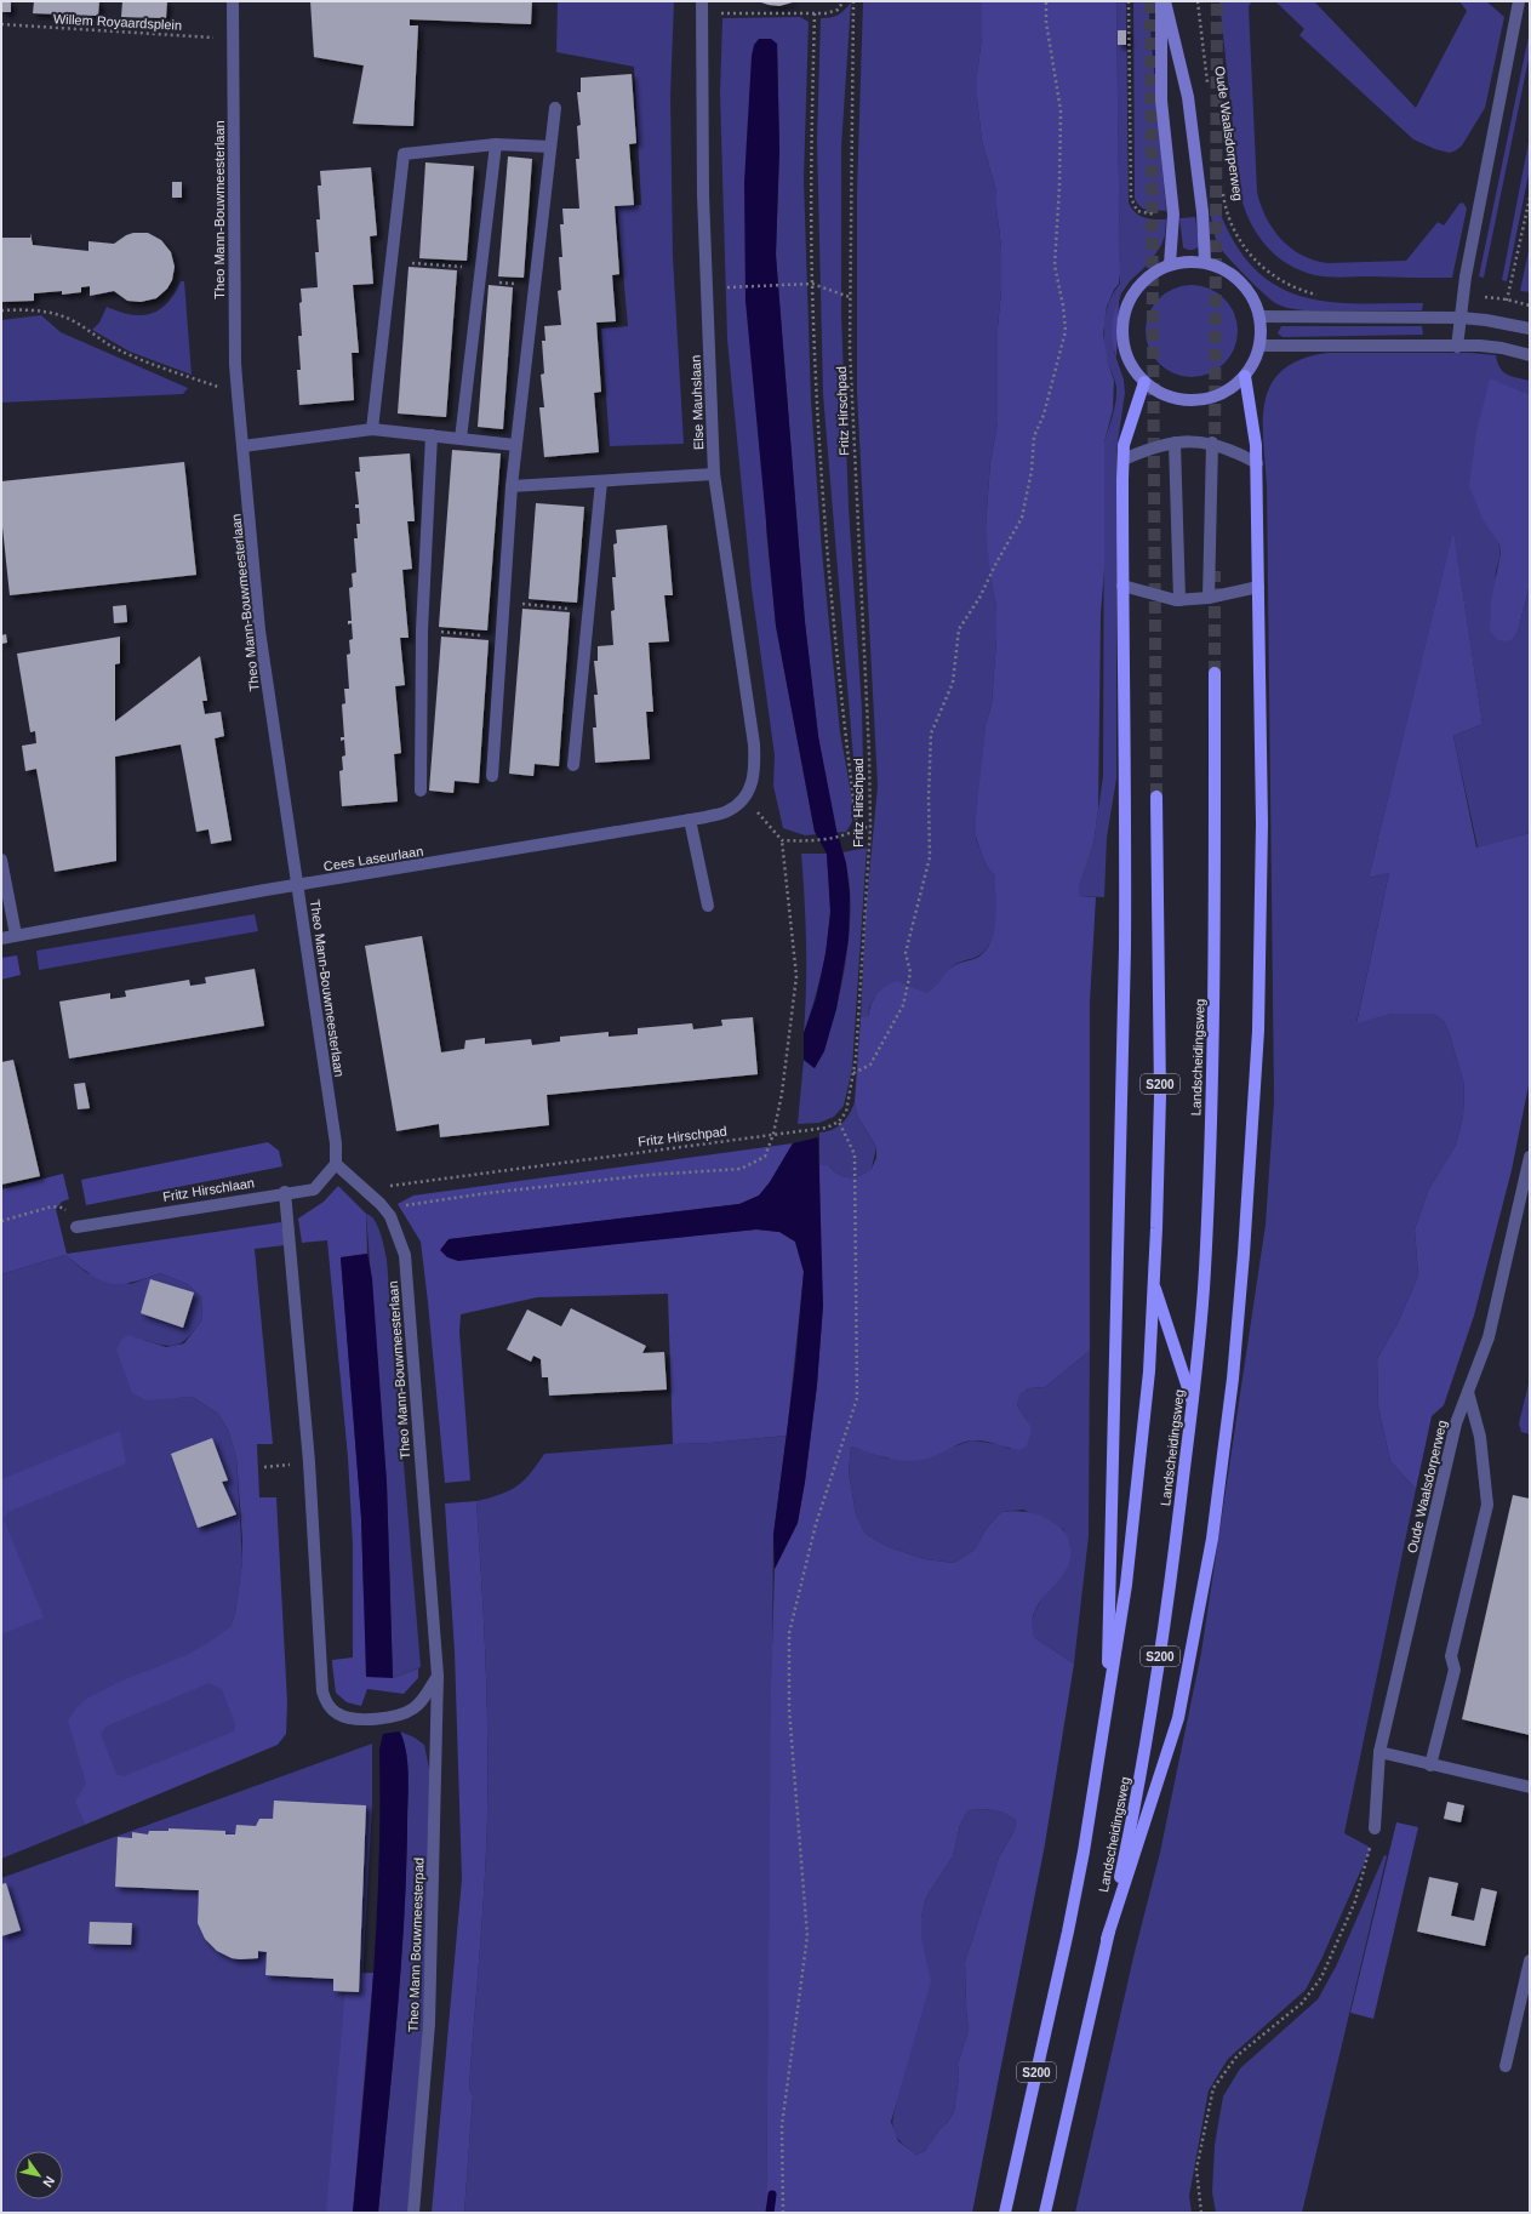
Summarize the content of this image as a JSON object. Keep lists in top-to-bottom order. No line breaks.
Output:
{"streets":{"main road":["Landscheidingsweg","S200"],"street":["Oude Waalsdorperweg","Theo Mann-Bouwmeesterlaan","Else Mauhslaan","Cees Laseurlaan","Fritz Hirschlaan","Theo Mann Bouwmeesterpad"],"path":["Willem Royaardsplein","Fritz Hirschpad"]},"crossings":[["Willem Royaardsplein","Theo Mann-Bouwmeesterlaan"],["Theo Mann-Bouwmeesterlaan","Fritz Hirschpad"],["Theo Mann-Bouwmeesterlaan","Cees Laseurlaan"],["Theo Mann-Bouwmeesterlaan","Fritz Hirschlaan"],["Theo Mann-Bouwmeesterlaan","Theo Mann Bouwmeesterpad"],["Else Mauhslaan","Cees Laseurlaan"],["Landscheidingsweg","S200"]],"north":"bottom right"}
